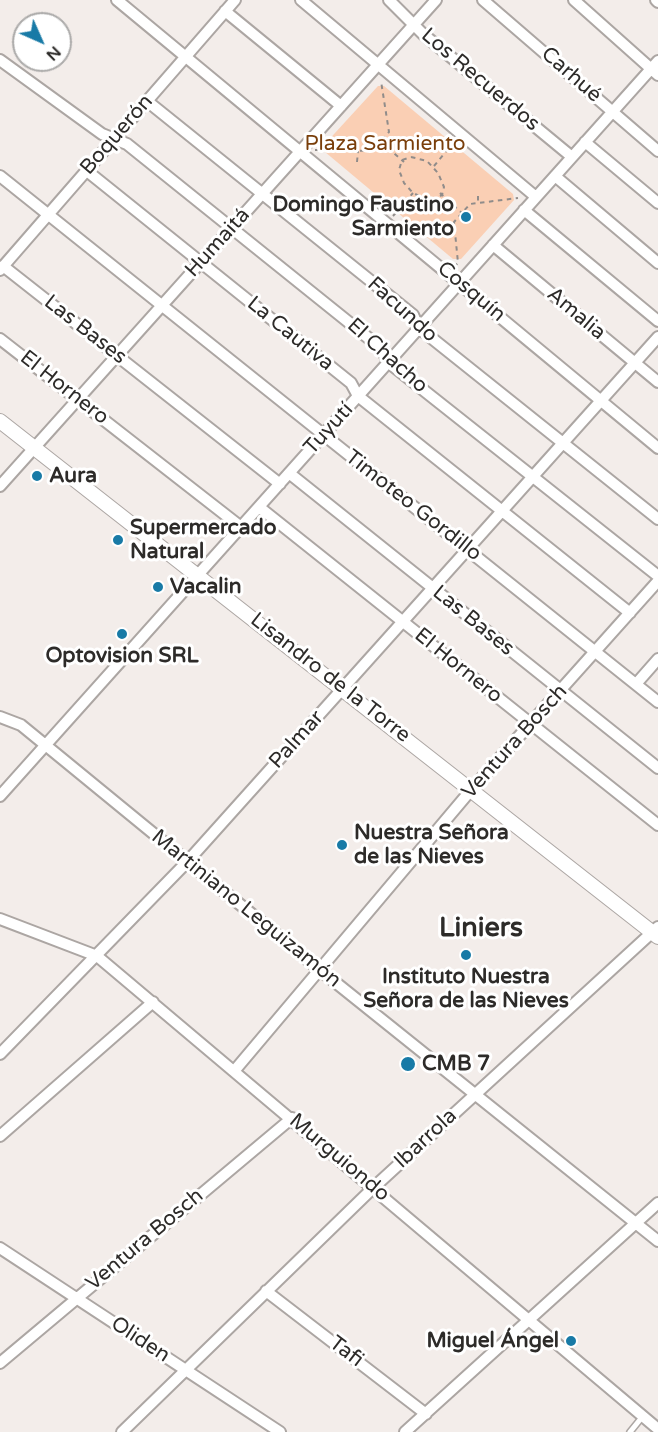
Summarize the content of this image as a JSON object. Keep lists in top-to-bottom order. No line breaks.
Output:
{"streets":{"street":["Carhué","Los Recuerdos","Boquerón","Humaitá","Cosquín","Facundo","Amalia","Las Bases","La Cautiva","El Chacho","El Hornero","Tuyutí","Timoteo Gordillo","Lisandro de la Torre","Palmar","Ventura Bosch","Martiniano Leguizamón","Ibarrola","Murguiondo","Oliden","Tafi"]},"crossings":[["Carhué","Tuyutí"],["Los Recuerdos","Humaitá"],["Los Recuerdos","Tuyutí"],["Boquerón","Cosquín"],["Boquerón","Facundo"],["Boquerón","Las Bases"],["Boquerón","La Cautiva"],["Boquerón","El Chacho"],["Boquerón","Timoteo Gordillo"],["Humaitá","Cosquín"],["Humaitá","Facundo"],["Humaitá","Las Bases"],["Humaitá","La Cautiva"],["Humaitá","El Chacho"],["Humaitá","El Hornero"],["Humaitá","Timoteo Gordillo"],["Humaitá","Lisandro de la Torre"],["Cosquín","Tuyutí"],["Cosquín","Palmar"],["Facundo","Tuyutí"],["Facundo","Palmar"],["Amalia","Tuyutí"],["Amalia","Palmar"],["Las Bases","Tuyutí"],["Las Bases","Palmar"],["Las Bases","Ventura Bosch"],["La Cautiva","Tuyutí"],["La Cautiva","Palmar"],["La Cautiva","Ventura Bosch"],["El Chacho","Tuyutí"],["El Chacho","Palmar"],["El Hornero","Tuyutí"],["El Hornero","Palmar"],["El Hornero","Ventura Bosch"],["Tuyutí","Timoteo Gordillo"],["Tuyutí","Lisandro de la Torre"],["Tuyutí","Martiniano Leguizamón"],["Timoteo Gordillo","Palmar"],["Timoteo Gordillo","Ventura Bosch"],["Lisandro de la Torre","Palmar"],["Lisandro de la Torre","Ventura Bosch"],["Lisandro de la Torre","Ibarrola"],["Palmar","Martiniano Leguizamón"],["Palmar","Murguiondo"],["Ventura Bosch","Martiniano Leguizamón"],["Ventura Bosch","Murguiondo"],["Ventura Bosch","Oliden"],["Martiniano Leguizamón","Ibarrola"],["Ibarrola","Murguiondo"],["Ibarrola","Oliden"],["Ibarrola","Tafi"]],"districts":["Liniers"],"parks":["Plaza Sarmiento"],"places":["Domingo Faustino Sarmiento","Aura","Supermercado Natural","Vacalin","Optovision SRL","Nuestra Señora de las Nieves","Instituto Nuestra Señora de las Nieves","CMB 7","Miguel Ángel"],"north":"bottom right"}
